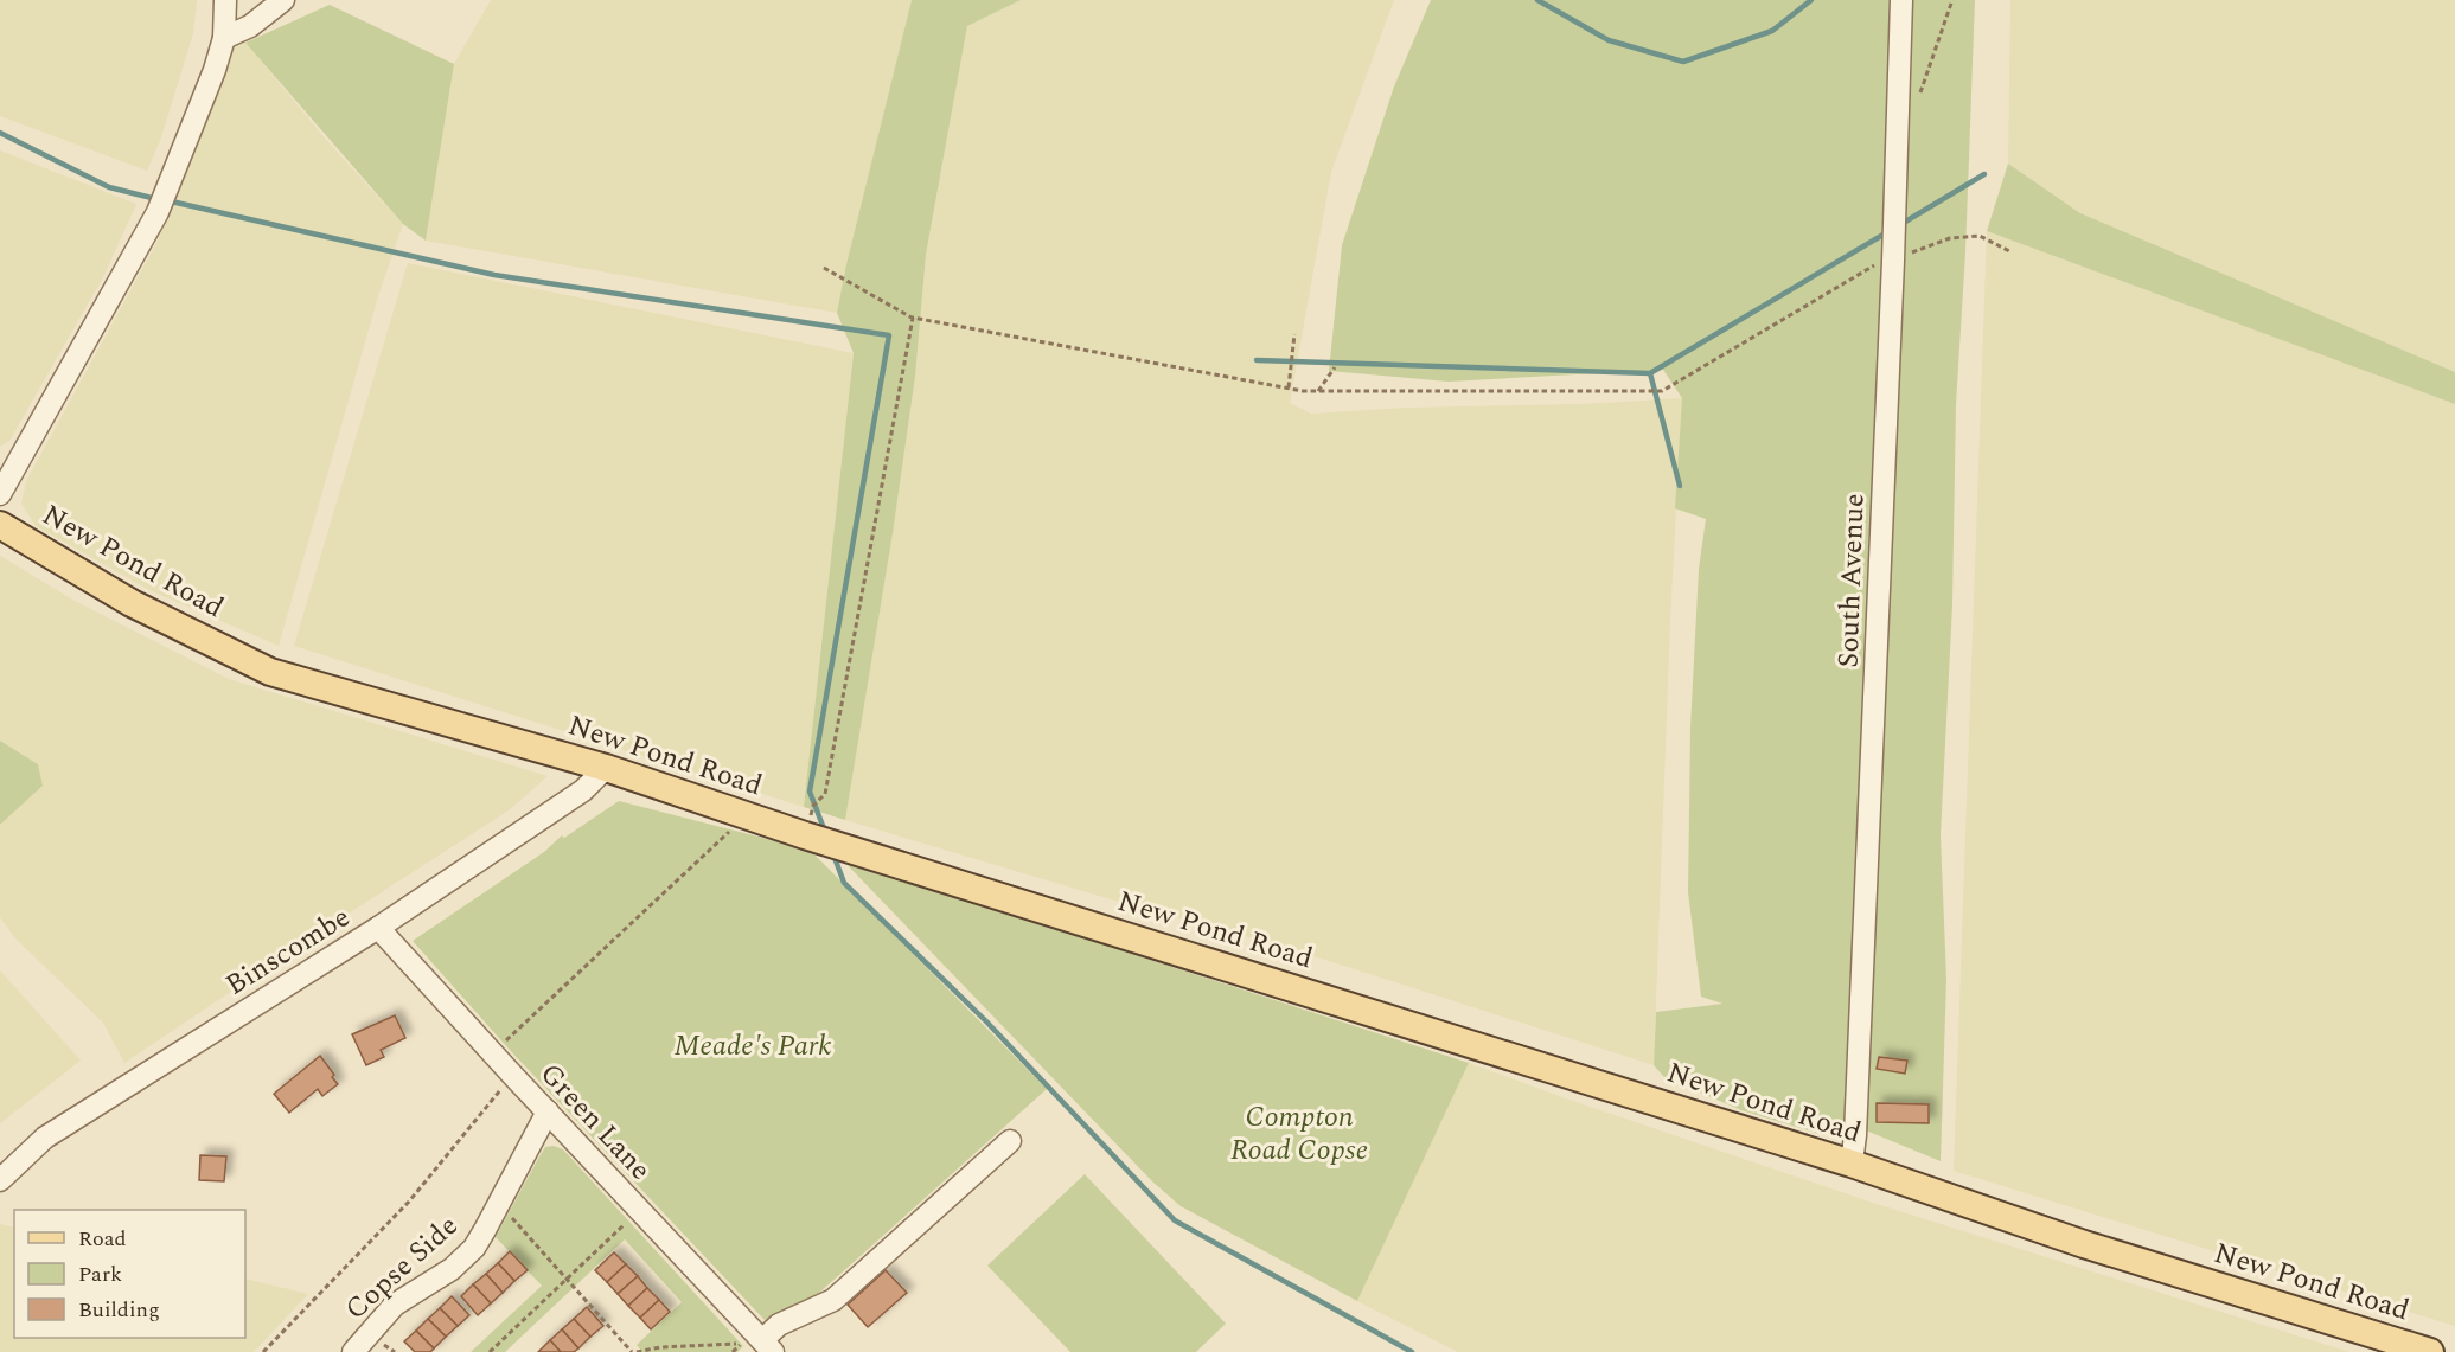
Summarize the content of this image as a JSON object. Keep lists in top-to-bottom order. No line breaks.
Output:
{"streets":{"main road":["New Pond Road"],"street":["South Avenue","Binscombe","Green Lane","Copse Side"]},"crossings":[["New Pond Road","South Avenue"],["New Pond Road","Binscombe"],["Binscombe","Green Lane"],["Green Lane","Copse Side"]],"parks":["Meade's Park","Compton Road Copse"],"legend":["Road","Park","Building"]}
